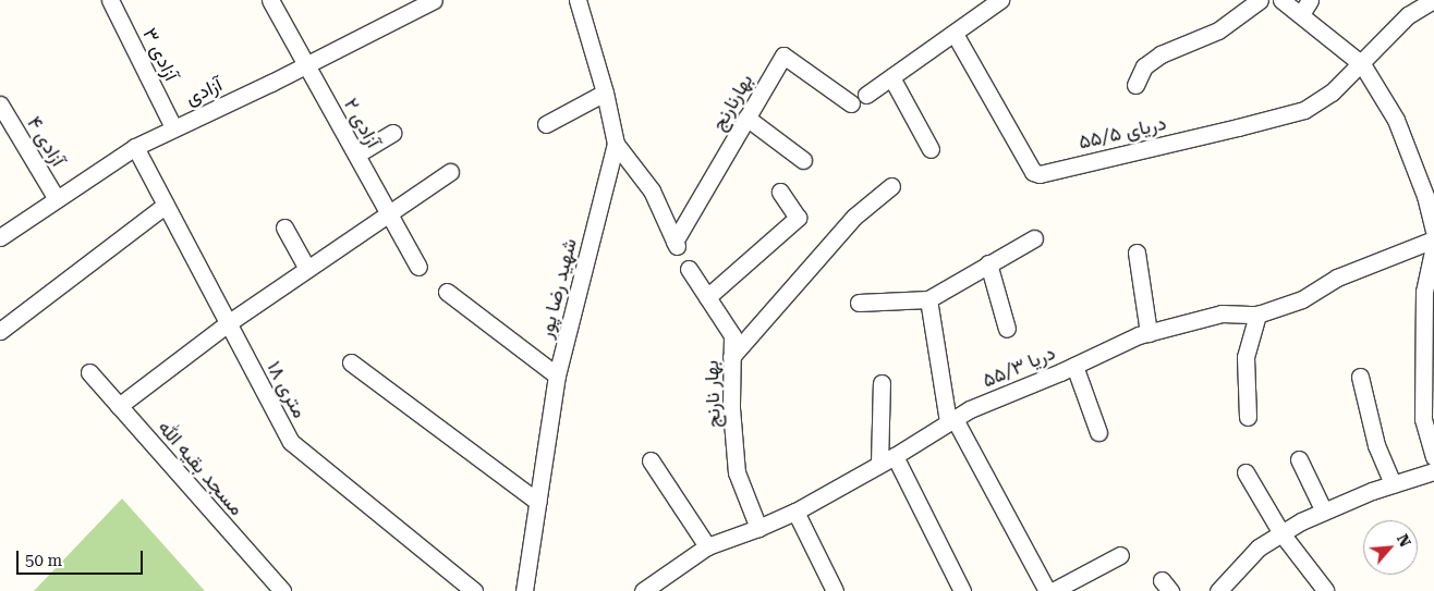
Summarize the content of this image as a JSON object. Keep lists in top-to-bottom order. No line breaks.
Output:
{"streets":{"street":["آزادی ۳","آزادی","بهارنارنج","آزادی ۲","دریای ۵۵/۵","آزادی ۴","شهید رضا پور","دریا ۵۵/۳","۱۸ متری","بهار نارنج","مسجد بقیه الله"]},"crossings":[["آزادی ۳","آزادی"],["آزادی","آزادی ۲"],["آزادی","آزادی ۴"],["آزادی","۱۸ متری"],["بهارنارنج","شهید رضا پور"],["دریا ۵۵/۳","بهار نارنج"]],"scale_bar":"50 m","north":"top right"}
